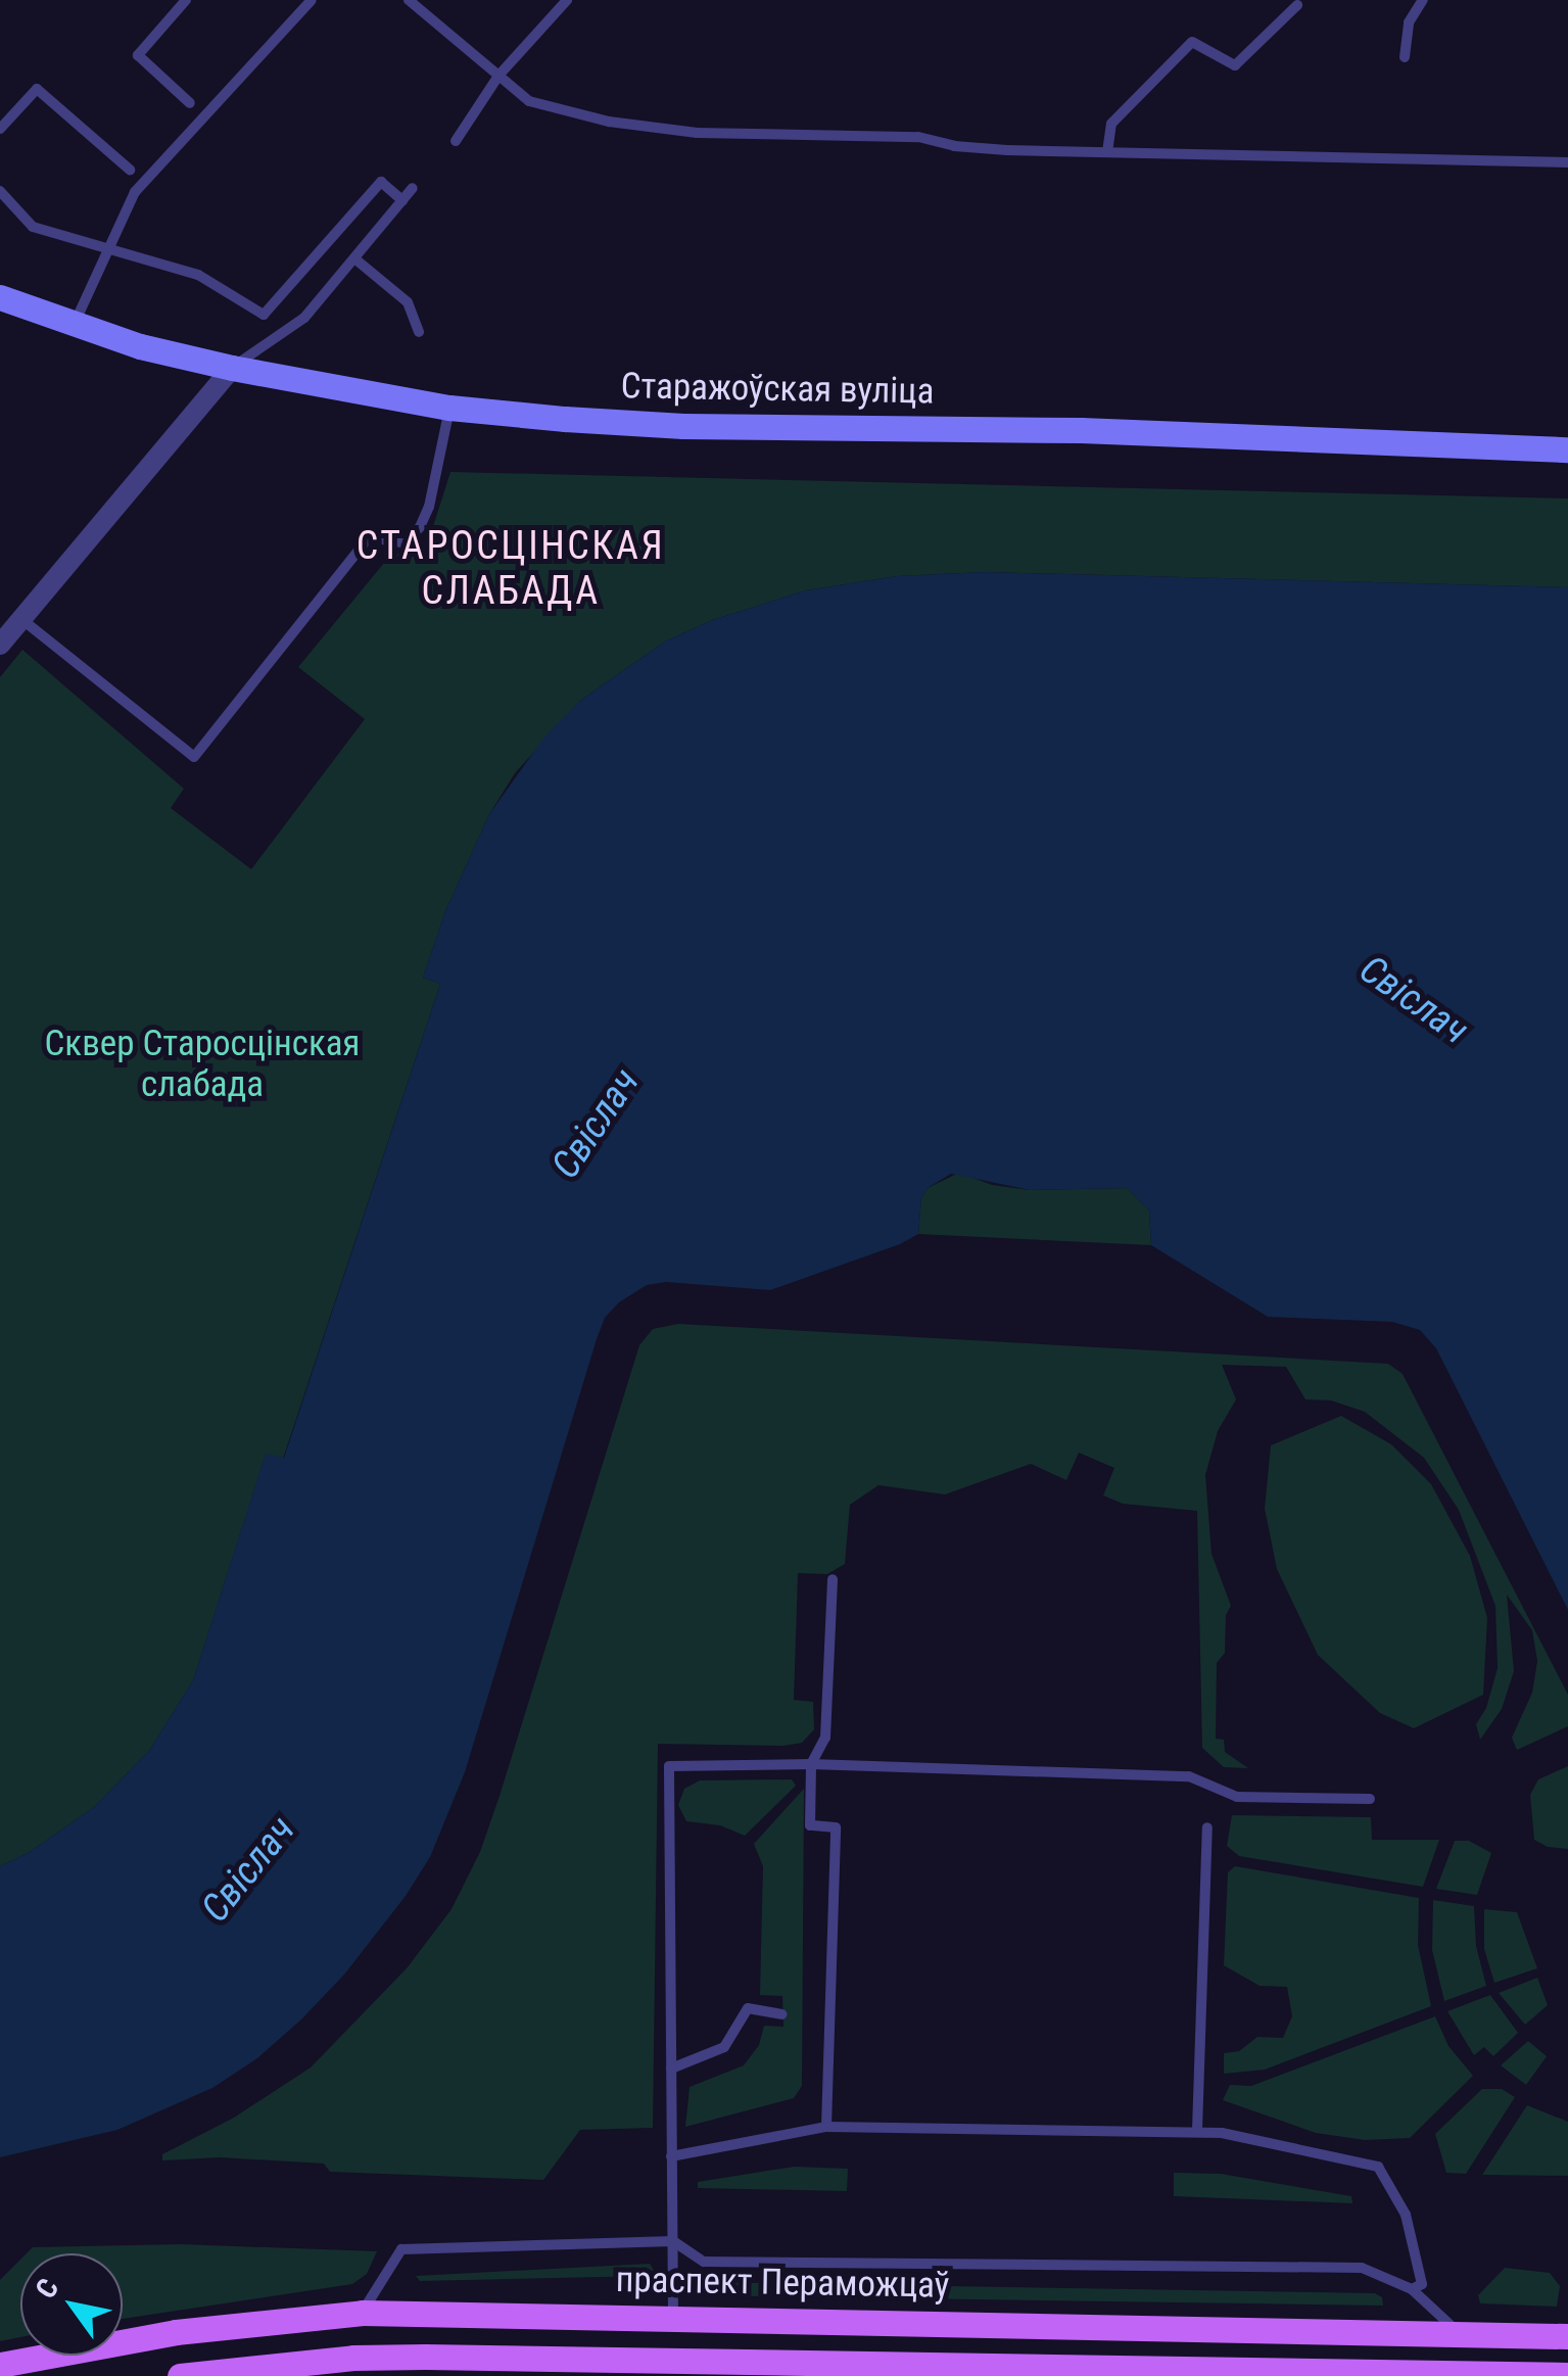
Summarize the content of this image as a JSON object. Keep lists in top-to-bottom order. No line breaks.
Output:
{"streets":{"main road":["Старажоўская вуліца","праспект Пераможцаў"]},"districts":["СТАРОСЦІНСКАЯ СЛАБАДА"],"water":["Свіслач"],"parks":["Сквер Старосцінская слабада"],"north":"top left"}
